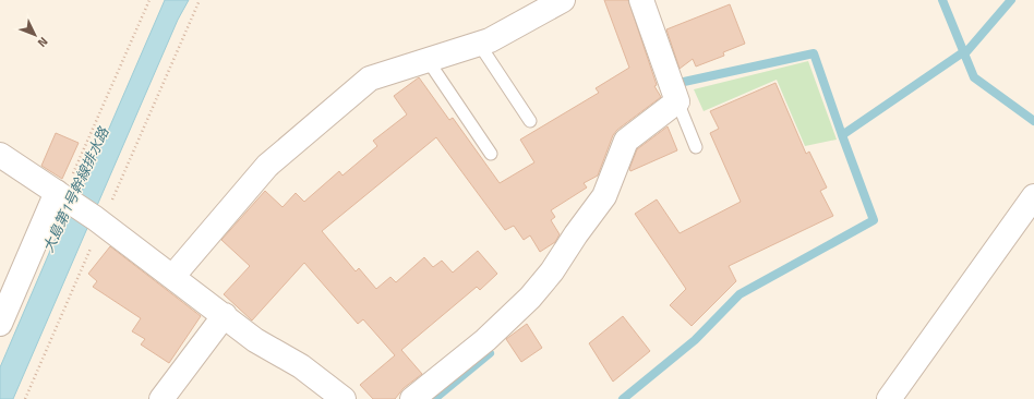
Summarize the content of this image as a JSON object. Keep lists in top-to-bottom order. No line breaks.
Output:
{"water":["大島第1号幹線排水路"],"north":"bottom right"}
